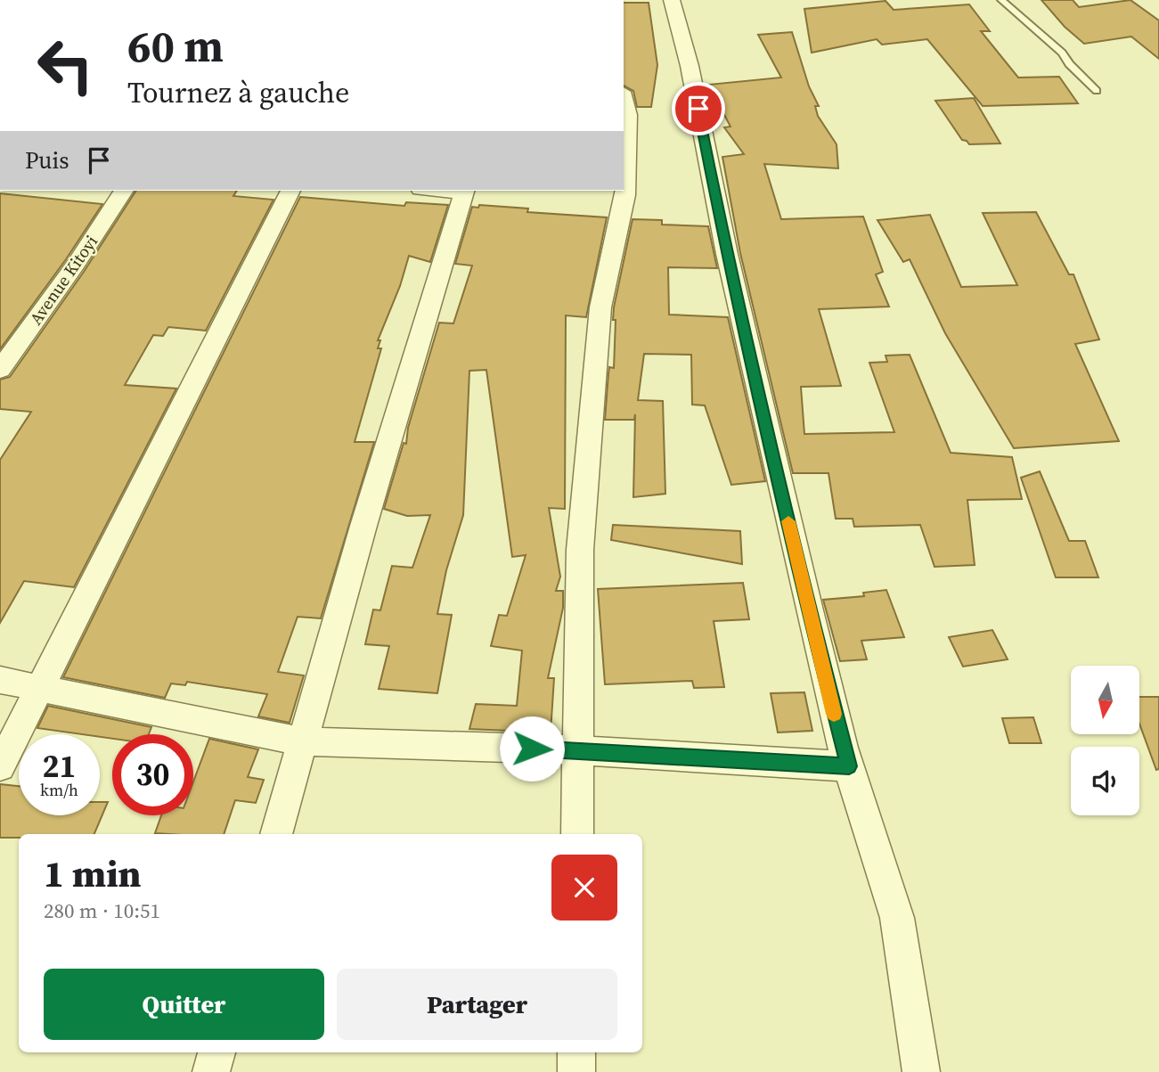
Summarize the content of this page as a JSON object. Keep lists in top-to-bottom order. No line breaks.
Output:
{"streets":{"street":["Avenue Kitoyi"]},"north":"bottom","page":{"turn":["60 m","Tournez à gauche"],"then":"Puis","speed":"21 km/h","limit":"30","heading":["1 min","280 m · 10:51"],"buttons":["Quitter","Partager"]}}
